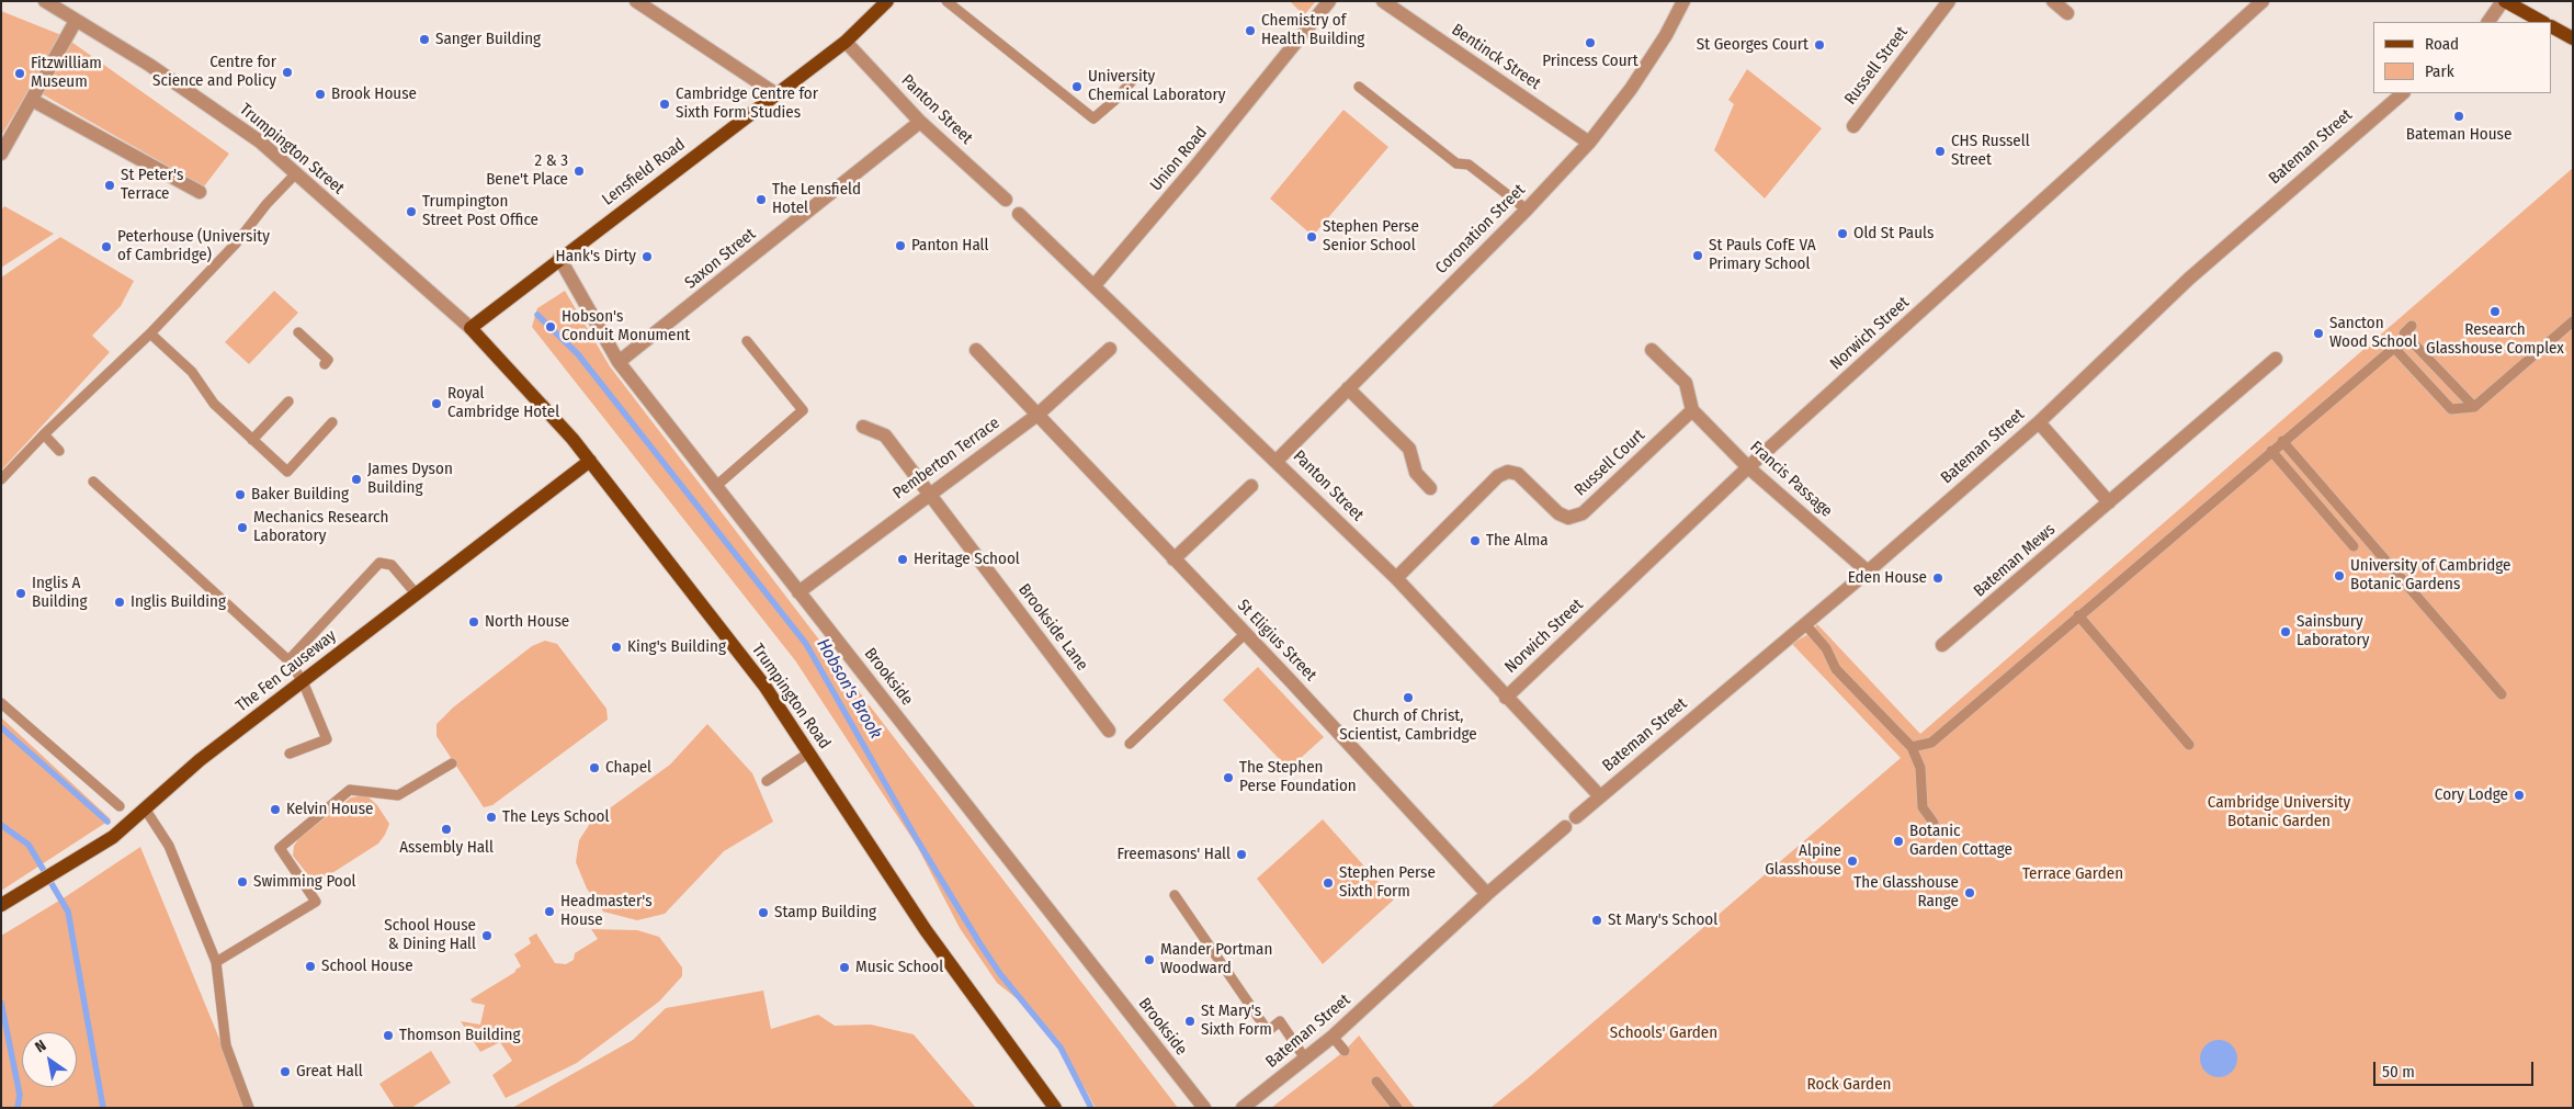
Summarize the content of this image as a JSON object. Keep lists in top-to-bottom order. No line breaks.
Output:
{"streets":{"main road":["Lensfield Road","The Fen Causeway","Trumpington Road"],"street":["Bentinck Street","Russell Street","Panton Street","Bateman Street","Trumpington Street","Union Road","Coronation Street","Saxon Street","Norwich Street","Pemberton Terrace","Russell Court","Francis Passage","Bateman Mews","Brookside Lane","St Eligius Street","Brookside"]},"crossings":[["Bentinck Street","Coronation Street"],["Panton Street","Bateman Street"],["Panton Street","Union Road"],["Panton Street","Lensfield Road"],["Panton Street","Coronation Street"],["Panton Street","Saxon Street"],["Panton Street","Norwich Street"],["Panton Street","Russell Court"],["Bateman Street","Francis Passage"],["Bateman Street","St Eligius Street"],["Trumpington Street","Lensfield Road"],["Trumpington Street","Trumpington Road"],["Lensfield Road","Brookside"],["Lensfield Road","Trumpington Road"],["Saxon Street","Brookside"],["Norwich Street","Francis Passage"],["Pemberton Terrace","Brookside Lane"],["Pemberton Terrace","St Eligius Street"],["Pemberton Terrace","Brookside"],["Russell Court","Francis Passage"],["The Fen Causeway","Trumpington Road"]],"water":["Hobson's Brook"],"parks":["Cambridge University Botanic Garden","Terrace Garden","Schools' Garden","Rock Garden"],"places":["Chemistry of Health Building","Sanger Building","Princess Court","St Georges Court","Centre for Science and Policy","Fitzwilliam Museum","University Chemical Laboratory","Brook House","Cambridge Centre for Sixth Form Studies","Bateman House","CHS Russell Street","2 & 3 Bene't Place","St Peter's Terrace","The Lensfield Hotel","Trumpington Street Post Office","Old St Pauls","Stephen Perse Senior School","Panton Hall","Peterhouse (University of Cambridge)","St Pauls CofE VA Primary School","Hank's Dirty","Research Glasshouse Complex","Hobson's Conduit Monument","Sancton Wood School","Royal Cambridge Hotel","James Dyson Building","Baker Building","Mechanics Research Laboratory","The Alma","Heritage School","University of Cambridge Botanic Gardens","Eden House","Inglis A Building","Inglis Building","North House","Sainsbury Laboratory","King's Building","Church of Christ, Scientist, Cambridge","Chapel","The Stephen Perse Foundation","Cory Lodge","Kelvin House","The Leys School","Assembly Hall","Botanic Garden Cottage","Freemasons' Hall","Alpine Glasshouse","Swimming Pool","Stephen Perse Sixth Form","The Glasshouse Range","Headmaster's House","Stamp Building","St Mary's School","School House & Dining Hall","Mander Portman Woodward","School House","Music School","St Mary's Sixth Form","Thomson Building","Great Hall"],"legend":["Road","Park"],"scale_bar":"50 m","north":"top left"}
